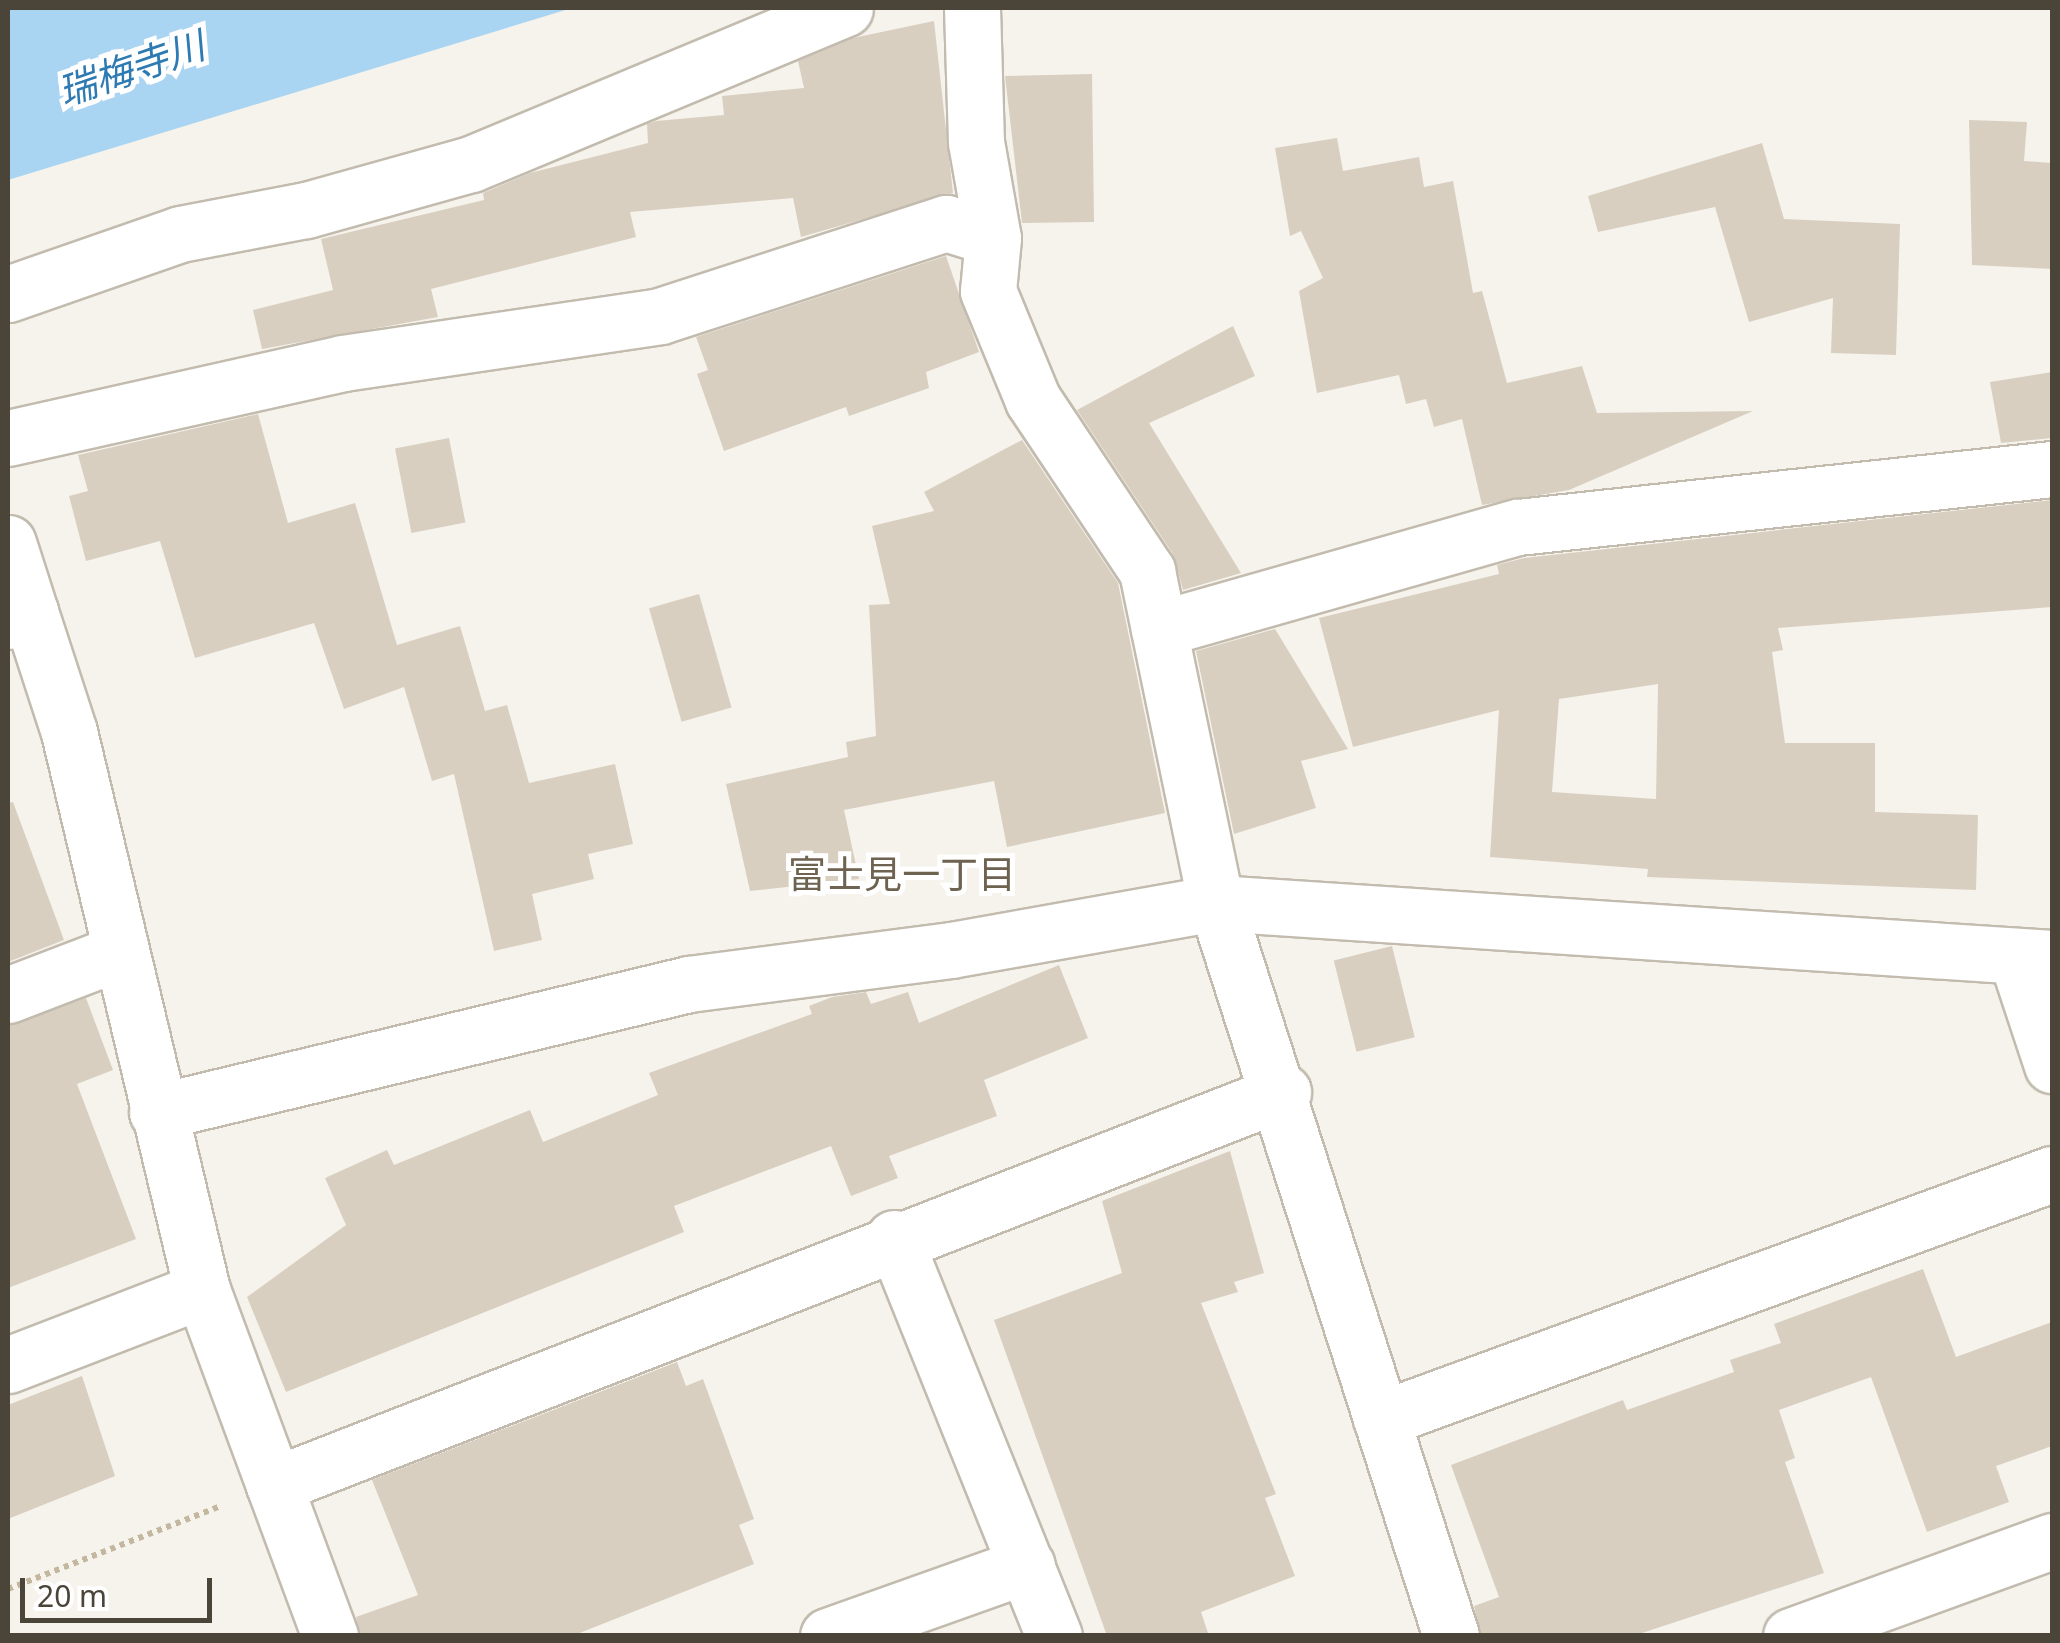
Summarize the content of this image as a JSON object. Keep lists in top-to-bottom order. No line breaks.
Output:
{"districts":["富士見一丁目"],"water":["瑞梅寺川"],"scale_bar":"20 m"}
